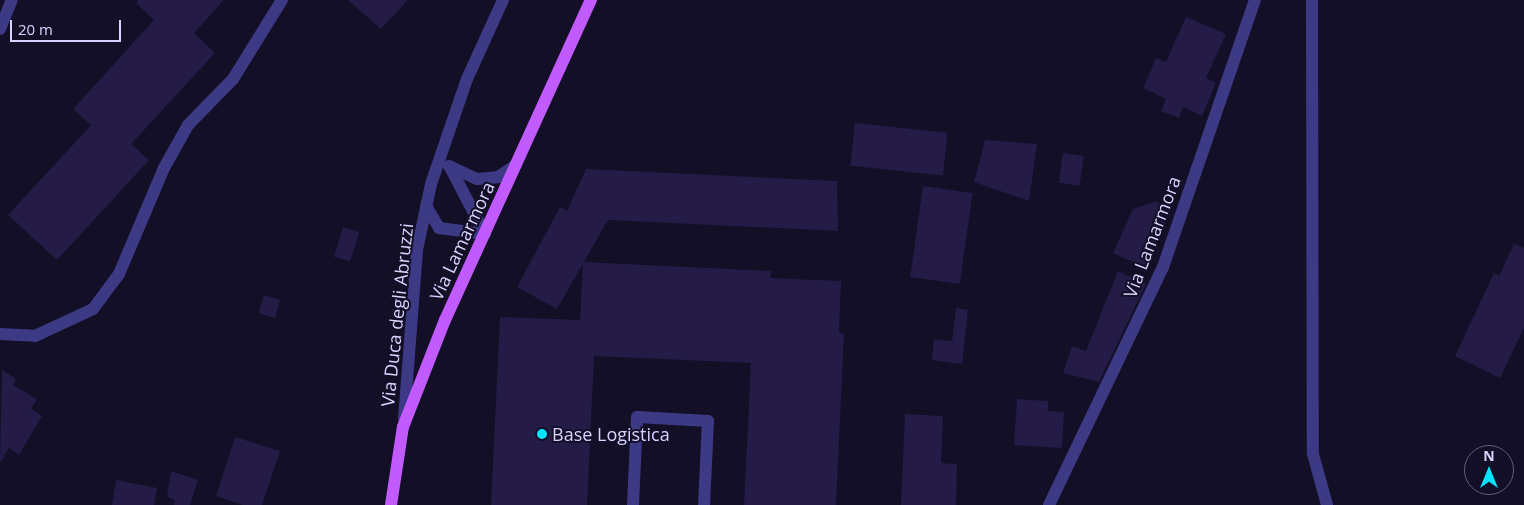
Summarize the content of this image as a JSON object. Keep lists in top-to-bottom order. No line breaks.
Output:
{"streets":{"main road":["Via Lamarmora"],"street":["Via Duca degli Abruzzi"]},"crossings":[["Via Lamarmora","Via Duca degli Abruzzi"]],"places":["Base Logistica"],"scale_bar":"20 m","north":"top"}
